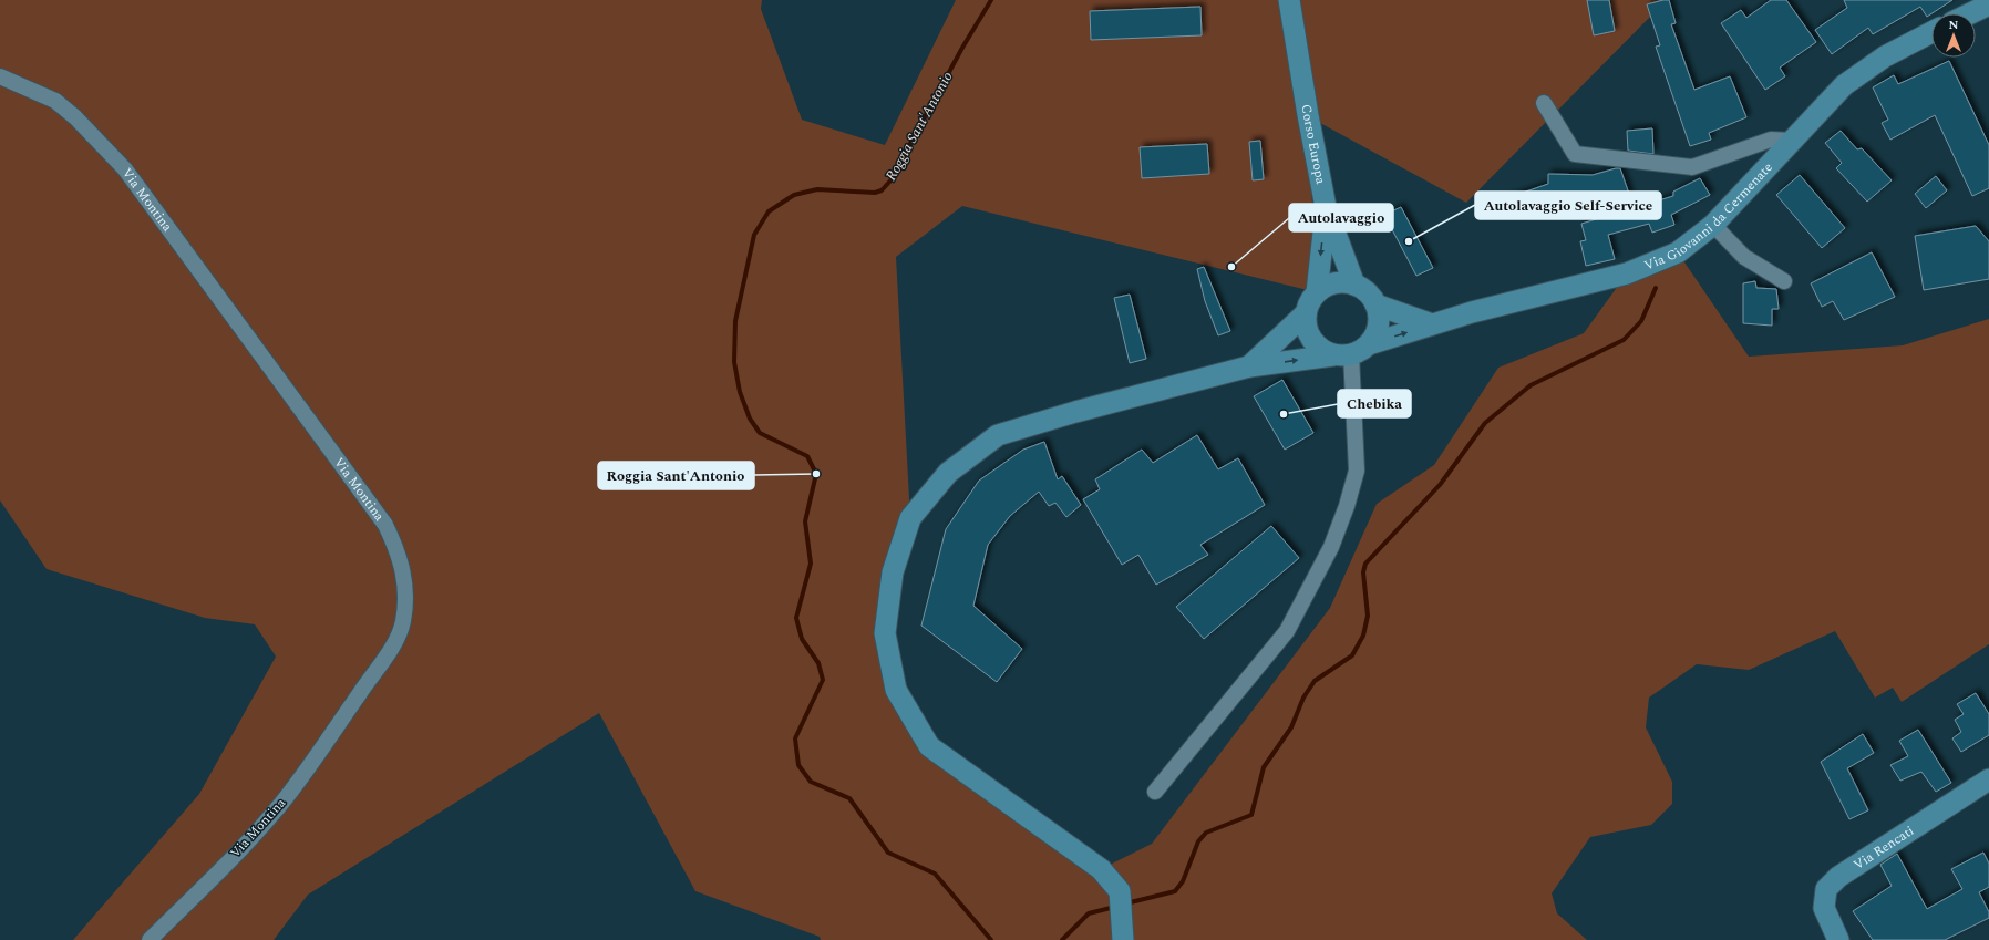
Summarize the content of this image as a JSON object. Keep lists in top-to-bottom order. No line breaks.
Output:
{"streets":{"main road":["Corso Europa","Via Giovanni da Cermenate","Via Rencati"],"street":["Via Montina"]},"crossings":[["Corso Europa","Via Giovanni da Cermenate"]],"water":["Roggia Sant'Antonio"],"places":["Autolavaggio Self-Service","Autolavaggio","Chebika","Roggia Sant'Antonio"],"north":"top"}
